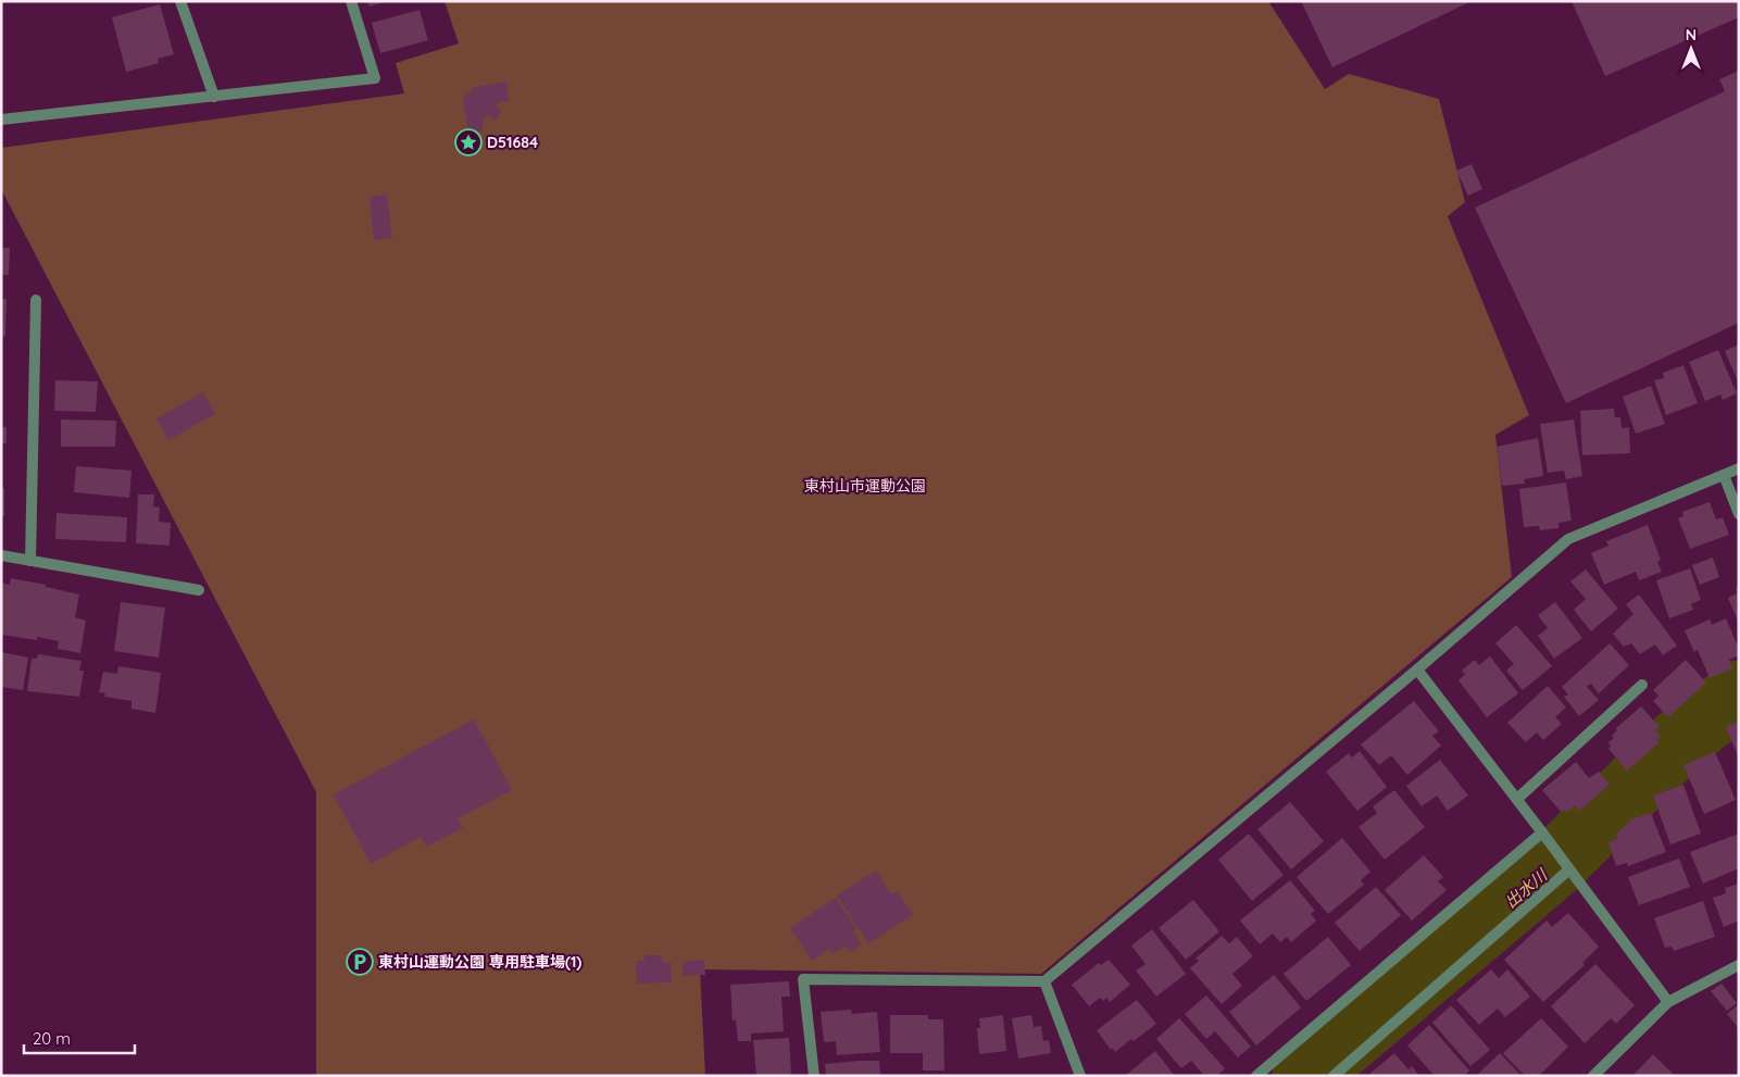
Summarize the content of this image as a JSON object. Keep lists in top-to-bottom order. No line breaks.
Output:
{"water":["出水川"],"parks":["東村山市運動公園"],"places":{"place":["D51684"],"parking":["東村山運動公園 専用駐車場(1)"]},"scale_bar":"20 m","north":"top"}
